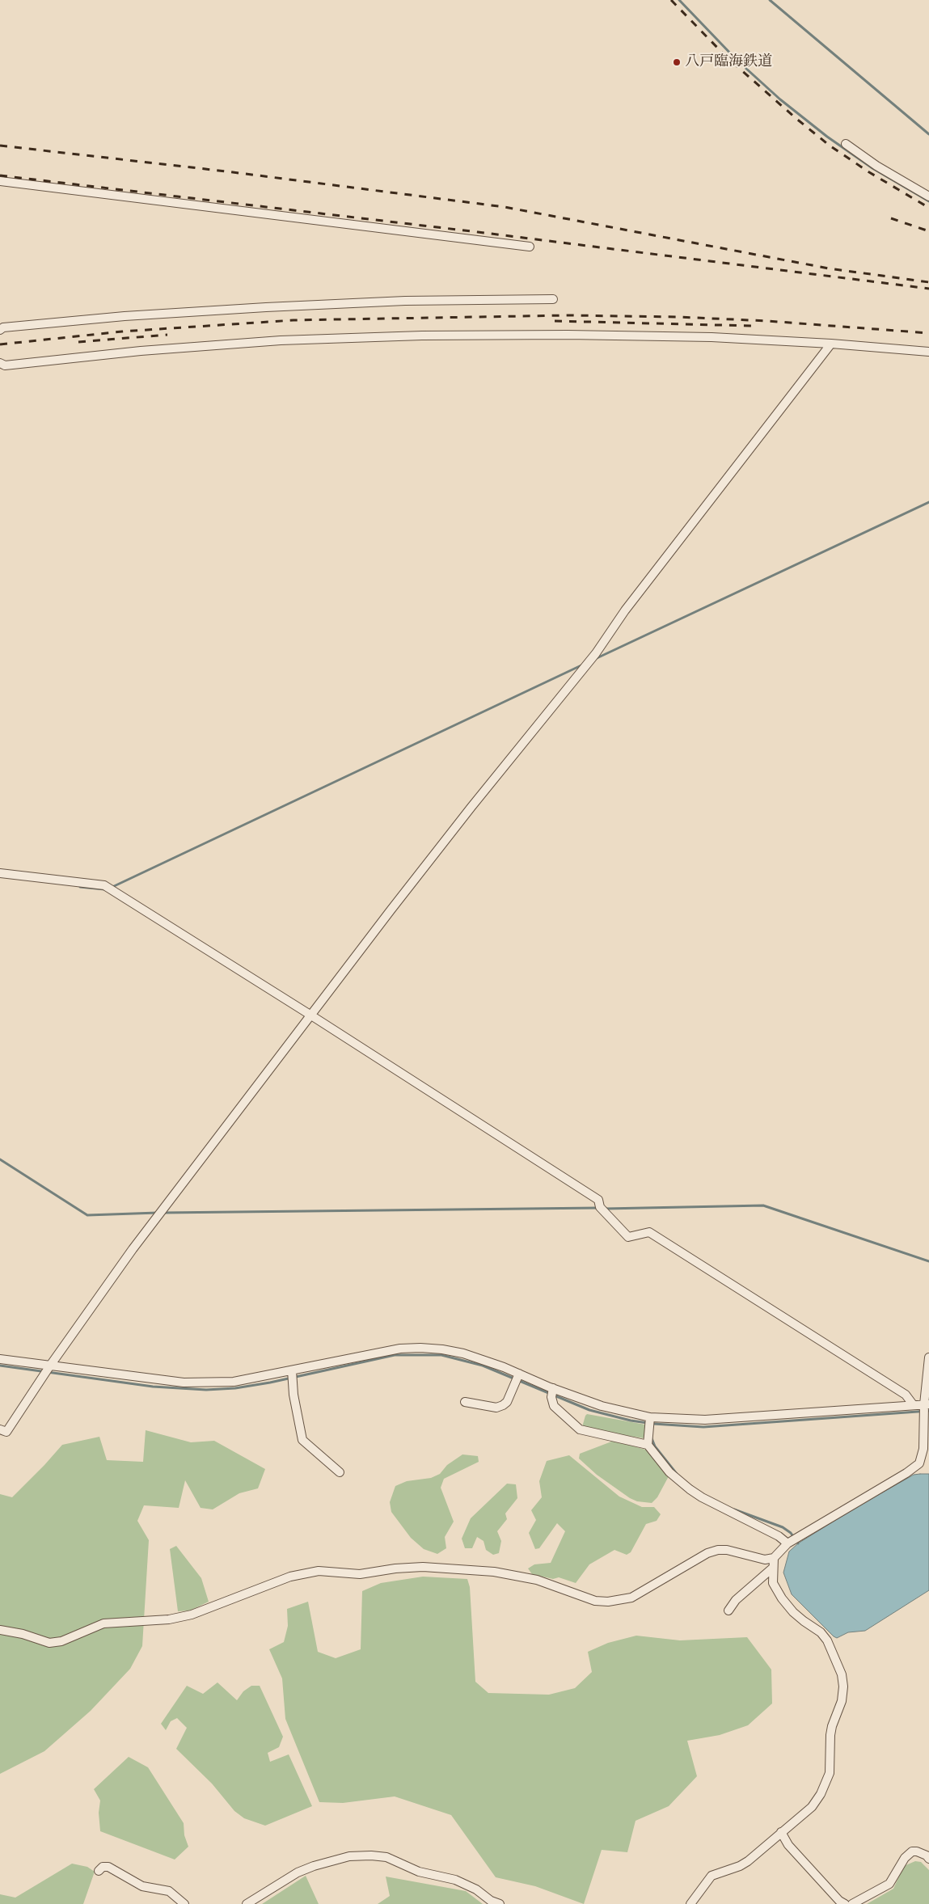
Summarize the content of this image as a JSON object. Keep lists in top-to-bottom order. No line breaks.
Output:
{"places":["八戸臨海鉄道"]}
